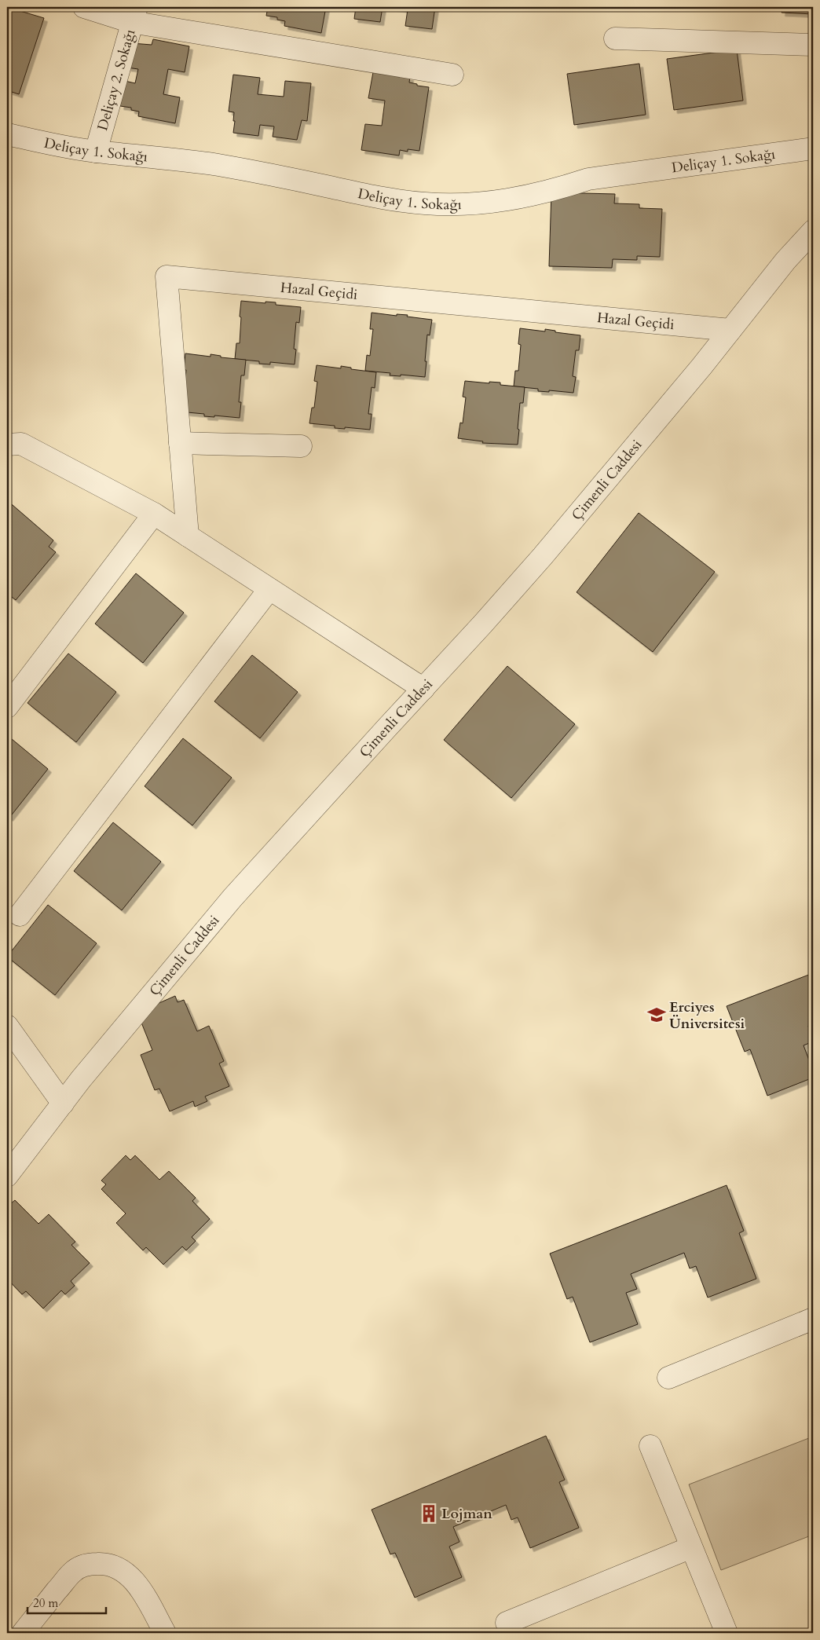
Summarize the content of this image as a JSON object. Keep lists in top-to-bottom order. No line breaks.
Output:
{"streets":{"street":["Deliçay 2. Sokağı","Deliçay 1. Sokağı","Hazal Geçidi","Çimenli Caddesi"]},"crossings":[["Deliçay 2. Sokağı","Deliçay 1. Sokağı"],["Hazal Geçidi","Çimenli Caddesi"]],"places":{"school or university":["Erciyes Üniversitesi"],"building":["Lojman"]},"scale_bar":"20 m"}
